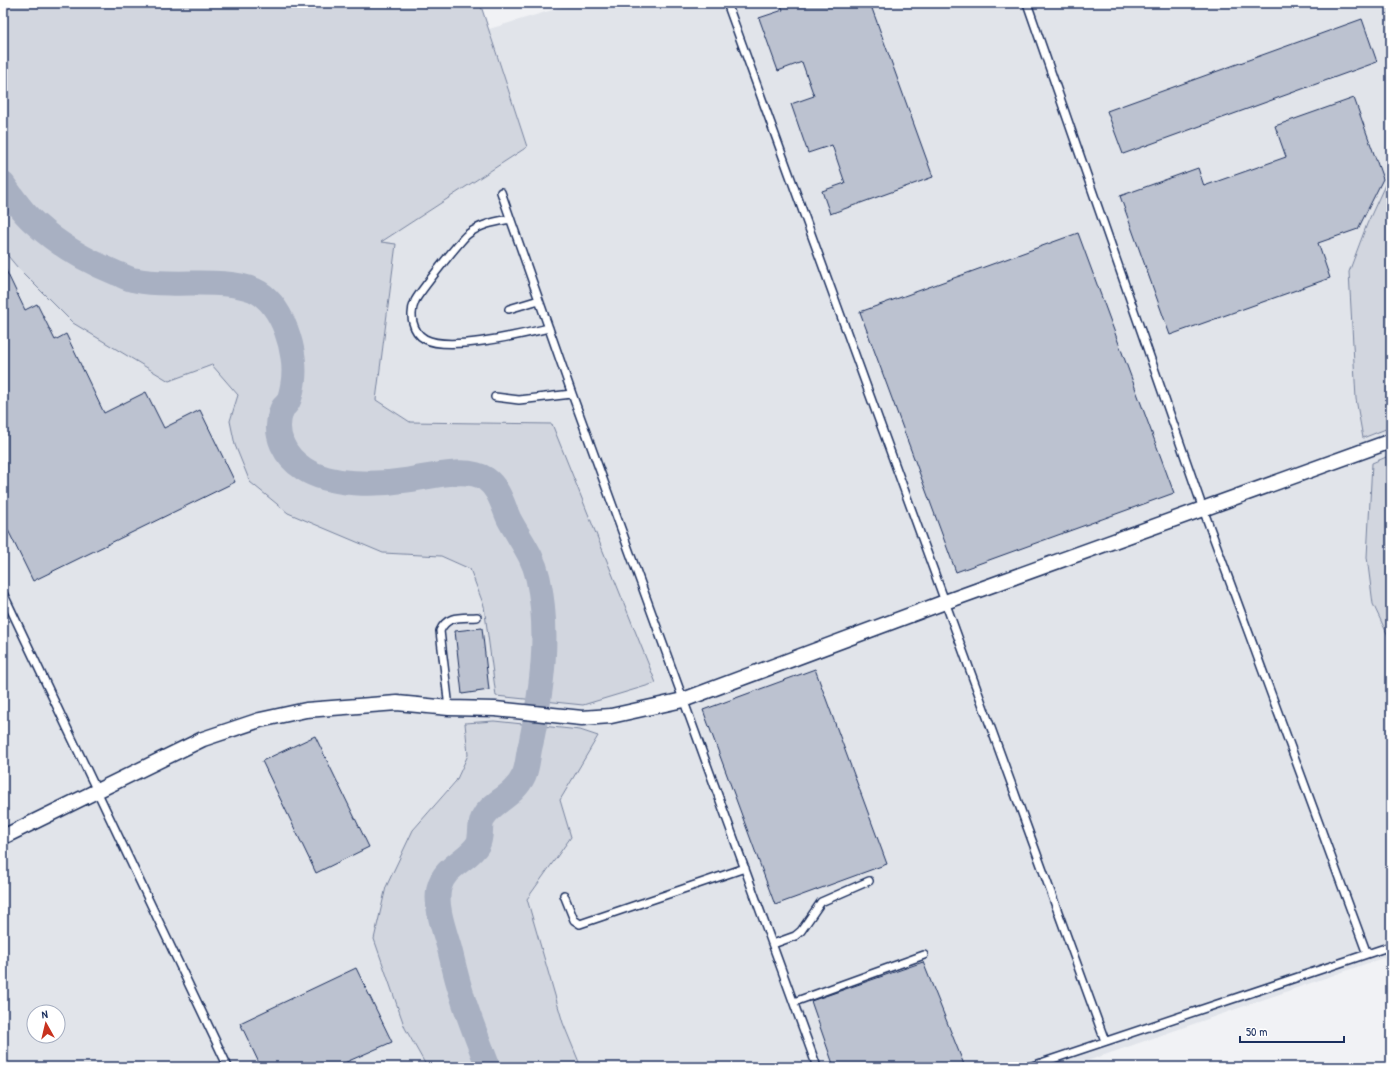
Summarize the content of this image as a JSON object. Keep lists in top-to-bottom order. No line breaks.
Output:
{"scale_bar":"50 m","north":"top"}
